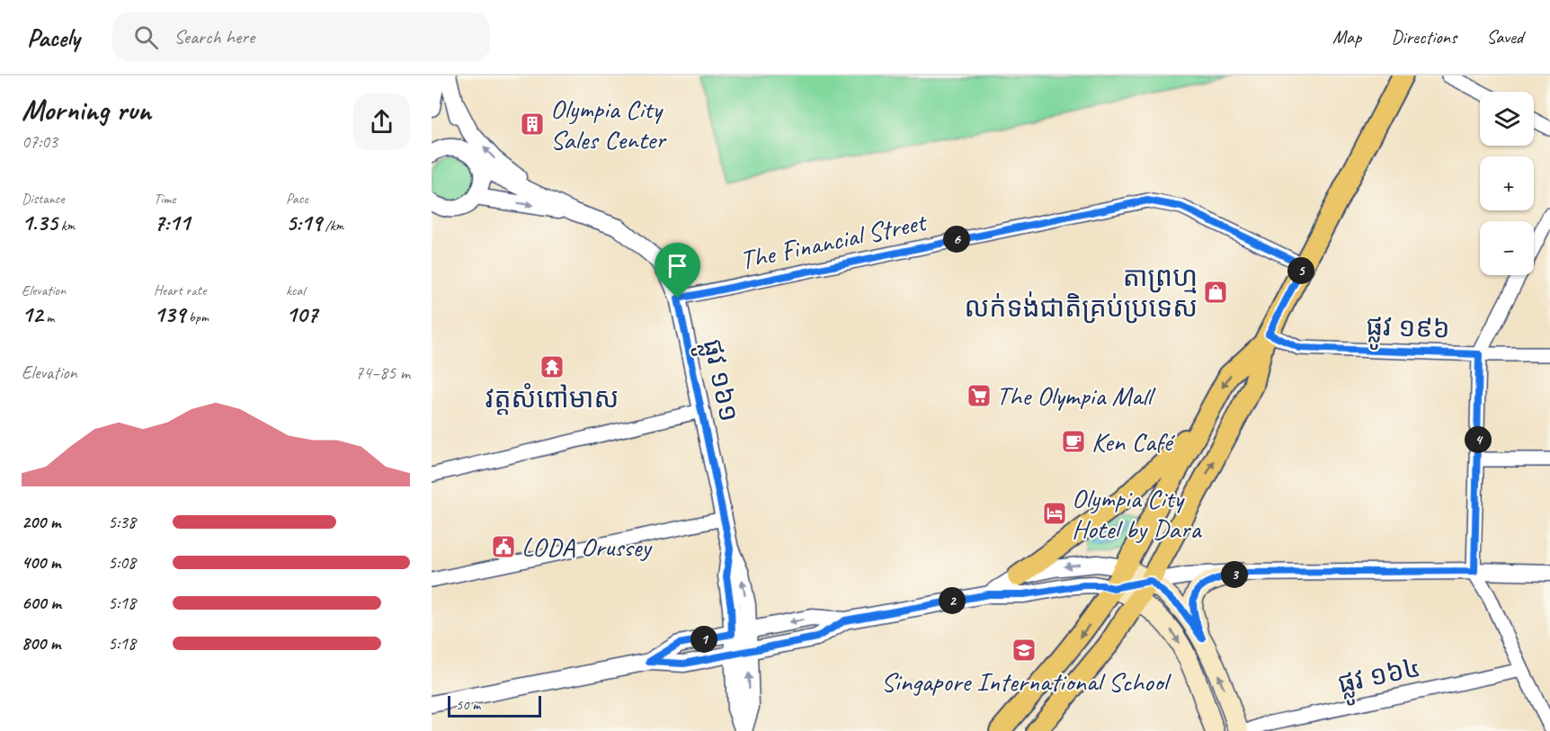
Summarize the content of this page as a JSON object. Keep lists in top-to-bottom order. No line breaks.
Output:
{"streets":{"street":["The Financial Street","ផ្លូវ ១៩៦","ផ្លូវ ១៦១","ផ្លូវ ១៦៤"]},"crossings":[["The Financial Street","ផ្លូវ ១៦១"]],"places":{"building":["Olympia City Sales Center"],"shop":["តាព្រហ្ម លក់ទង់ជាតិគ្រប់ប្រទេស"],"temple":["វត្តសំពៅមាស"],"supermarket":["The Olympia Mall"],"cafe":["Ken Café"],"hotel":["Olympia City Hotel by Dara"],"public building":["LODA Orussey"],"school or university":["Singapore International School"]},"scale_bar":"50 m","page":{"header":"Pacely","search":"Search here","nav":["Map","Directions","Saved"],"heading":["Morning run","07:03"],"map_buttons":["+","−"],"stats":[["Distance","1.35 km"],["Time","7:11"],["Pace","5:19 /km"],["Elevation","12 m"],["Heart rate","139 bpm"],["kcal","107"]],"pins":["6","5","4","3","2","1"],"chart":["Elevation","74–85 m"],"list":[{"name":"200 m","note":"5:38"},{"name":"400 m","note":"5:08"},{"name":"600 m","note":"5:18"},{"name":"800 m","note":"5:18"}],"scale":"50 m"}}
